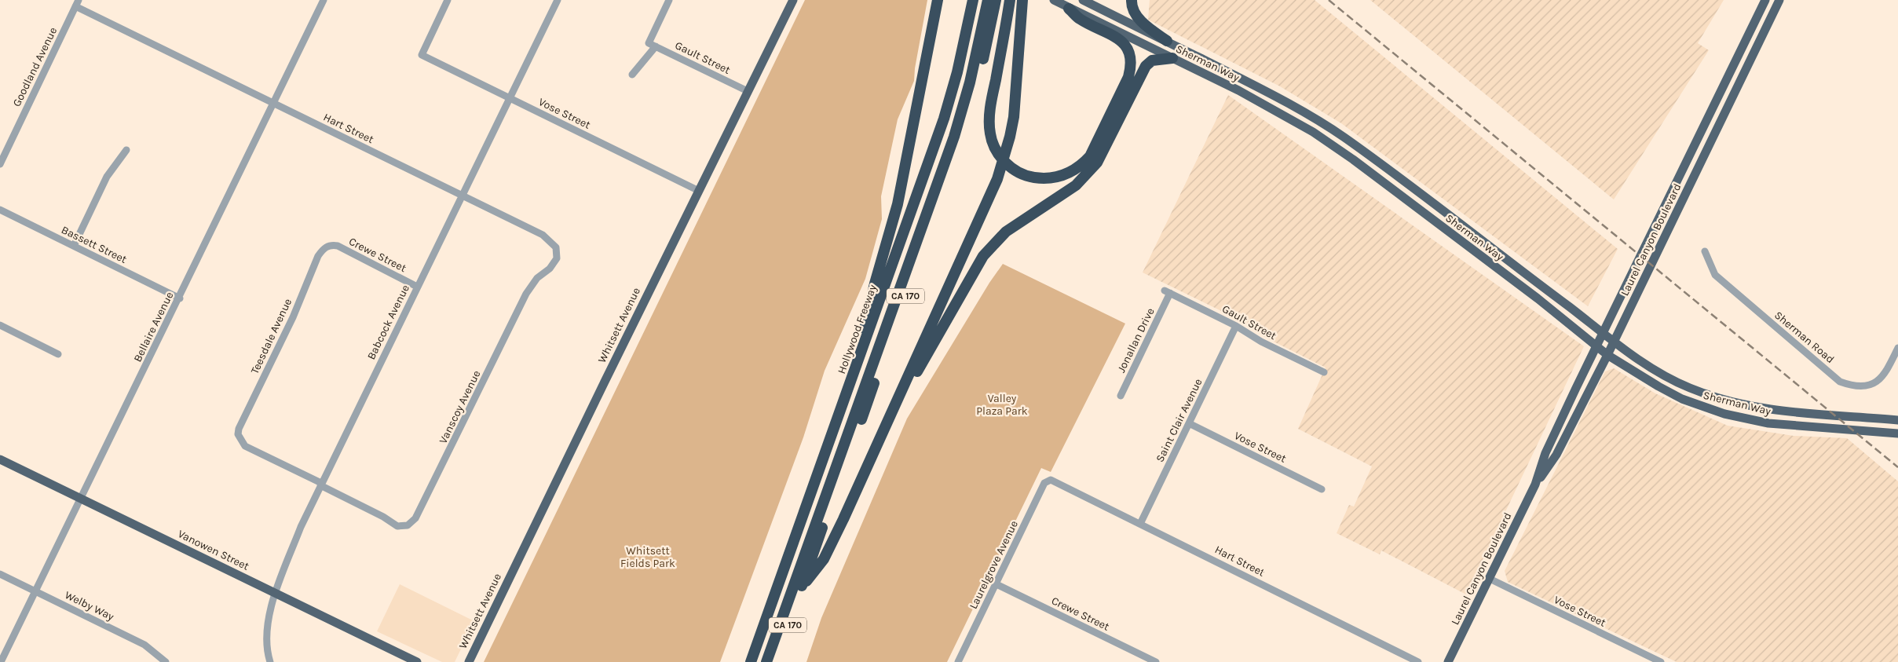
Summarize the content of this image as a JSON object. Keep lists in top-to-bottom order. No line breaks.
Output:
{"streets":{"highway":["CA 170","Hollywood Freeway"],"main road":["Sherman Way","Laurel Canyon Boulevard","Whitsett Avenue","Vanowen Street"],"street":["Gault Street","Goodland Avenue","Vose Street","Hart Street","Bassett Street","Crewe Street","Babcock Avenue","Bellaire Avenue","Teesdale Avenue","Sherman Road","Jonallan Drive","Vanscoy Avenue","Saint Clair Avenue","Laurelgrove Avenue","Welby Way"]},"crossings":[["Gault Street","Whitsett Avenue"],["Gault Street","Jonallan Drive"],["Gault Street","Saint Clair Avenue"],["Sherman Way","Laurel Canyon Boulevard"],["Goodland Avenue","Hart Street"],["Vose Street","Laurel Canyon Boulevard"],["Vose Street","Babcock Avenue"],["Vose Street","Whitsett Avenue"],["Vose Street","Saint Clair Avenue"],["Hart Street","Babcock Avenue"],["Hart Street","Bellaire Avenue"],["Hart Street","Vanscoy Avenue"],["Hart Street","Saint Clair Avenue"],["Hart Street","Laurelgrove Avenue"],["Bassett Street","Bellaire Avenue"],["Crewe Street","Babcock Avenue"],["Crewe Street","Teesdale Avenue"],["Crewe Street","Laurelgrove Avenue"],["Babcock Avenue","Teesdale Avenue"],["Babcock Avenue","Vanscoy Avenue"],["Babcock Avenue","Vanowen Street"],["Bellaire Avenue","Vanowen Street"],["Bellaire Avenue","Welby Way"],["Teesdale Avenue","Vanscoy Avenue"]],"parks":["Valley Plaza Park","Whitsett Fields Park"]}
